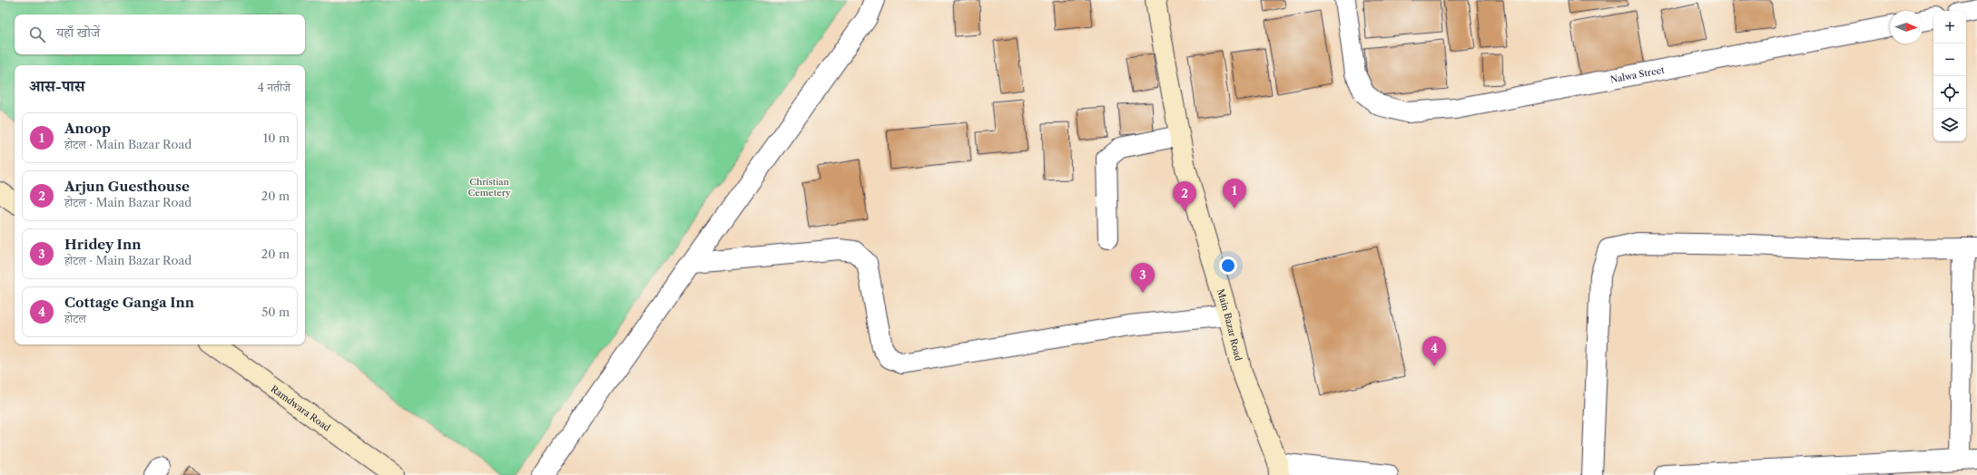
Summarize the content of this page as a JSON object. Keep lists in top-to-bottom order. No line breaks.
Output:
{"streets":{"street":["Nalwa Street","Main Bazar Road","Ramdwara Road"]},"parks":["Christian Cemetery"],"north":"right","page":{"map_buttons":["+","−"],"search":"यहाँ खोजें","heading":["आस-पास","4 नतीजे"],"list":[{"mark":"1","name":"Anoop","note":"होटल · Main Bazar Road","value":"10 m"},{"mark":"2","name":"Arjun Guesthouse","note":"होटल · Main Bazar Road","value":"20 m"},{"mark":"3","name":"Hridey Inn","note":"होटल · Main Bazar Road","value":"20 m"},{"mark":"4","name":"Cottage Ganga Inn","note":"होटल","value":"50 m"}],"pins":["1","2","3","4"]}}
